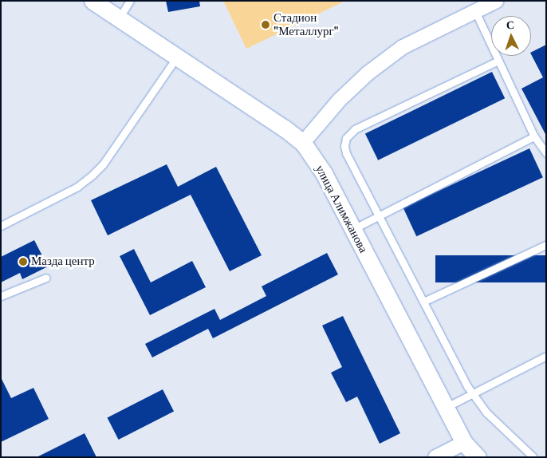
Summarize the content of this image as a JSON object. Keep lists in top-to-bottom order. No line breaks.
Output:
{"streets":{"street":["улица Алимжанова"]},"places":["Стадион \"Металлург\"","Мазда центр"],"north":"top"}
